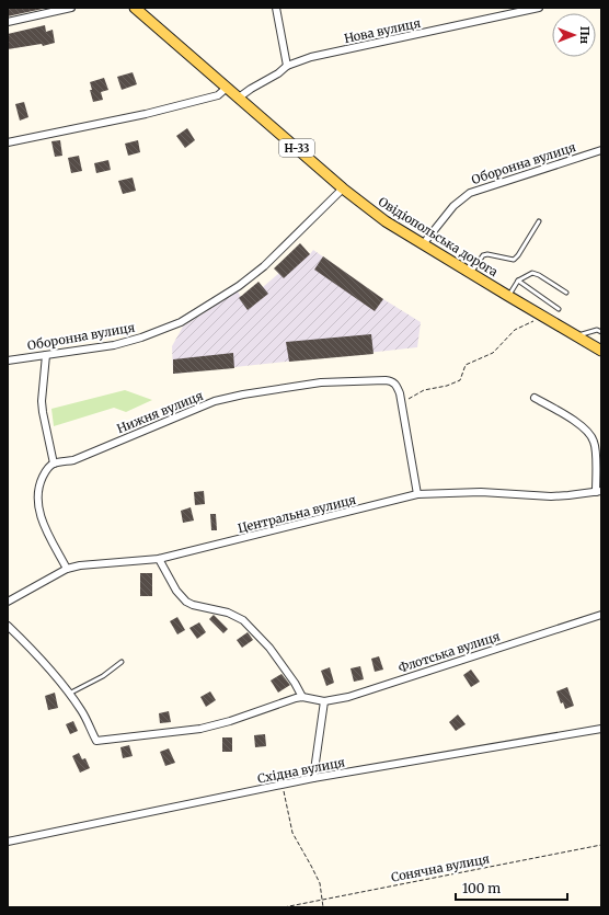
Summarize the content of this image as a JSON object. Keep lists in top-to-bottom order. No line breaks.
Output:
{"streets":{"main road":["Н-33","Овідіопольська дорога"],"street":["Нова вулиця","Оборонна вулиця","Нижня вулиця","Центральна вулиця","Флотська вулиця","Східна вулиця"],"path":["Сонячна вулиця"]},"crossings":[["Нова вулиця","Овідіопольська дорога"],["Оборонна вулиця","Овідіопольська дорога"]],"scale_bar":"100 m","north":"right"}
